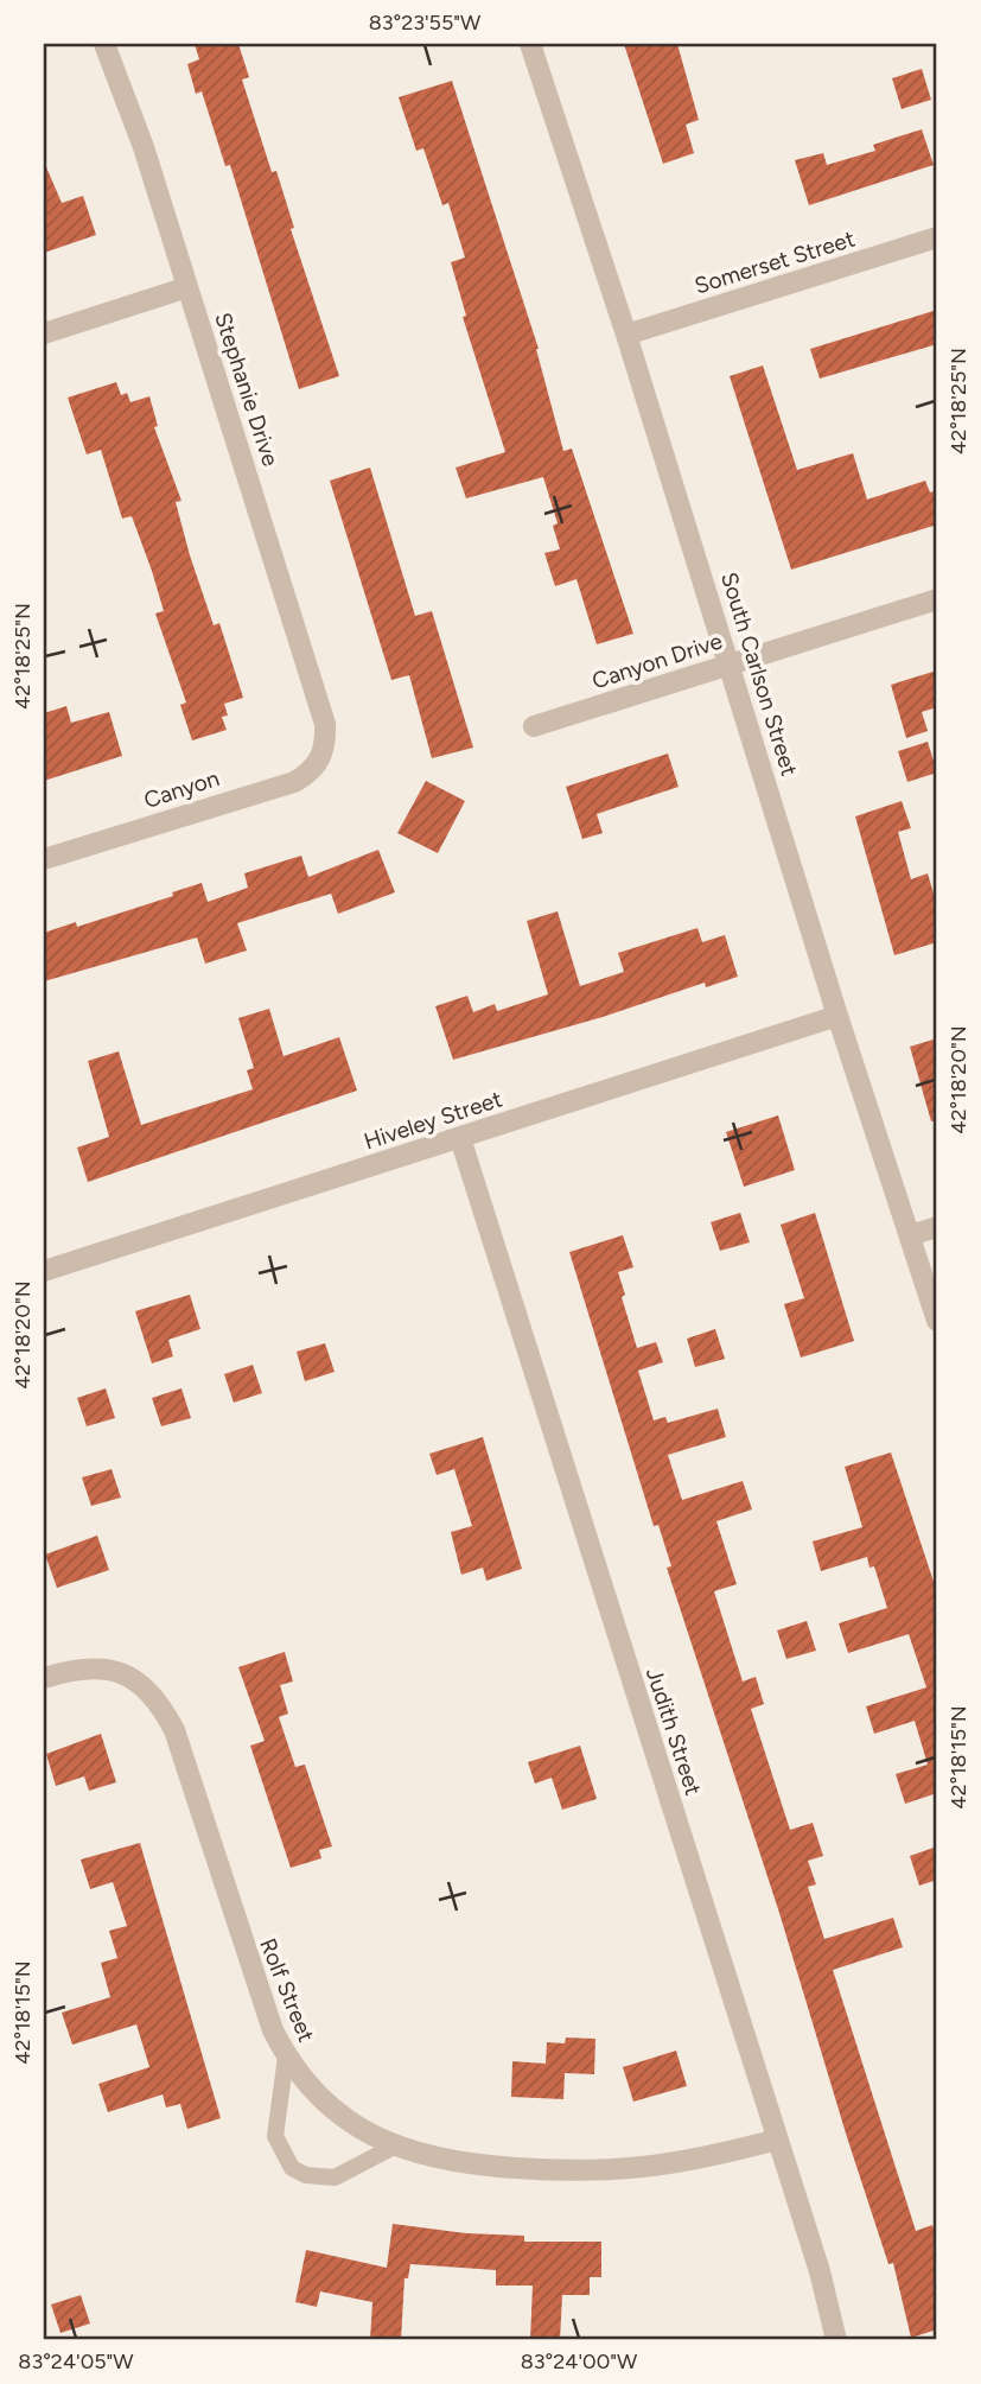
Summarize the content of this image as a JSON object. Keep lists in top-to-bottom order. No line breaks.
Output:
{"streets":{"street":["Somerset Street","Stephanie Drive","Canyon Drive","South Carlson Street","Canyon","Hiveley Street","Judith Street","Rolf Street"]},"crossings":[["Somerset Street","South Carlson Street"],["Stephanie Drive","Canyon"],["Canyon Drive","South Carlson Street"],["South Carlson Street","Hiveley Street"],["Hiveley Street","Judith Street"],["Judith Street","Rolf Street"]],"coordinates":["83°23'55\"W","42°18'25\"N","42°18'20\"N","42°18'15\"N","83°24'05\"W","83°24'00\"W"]}
